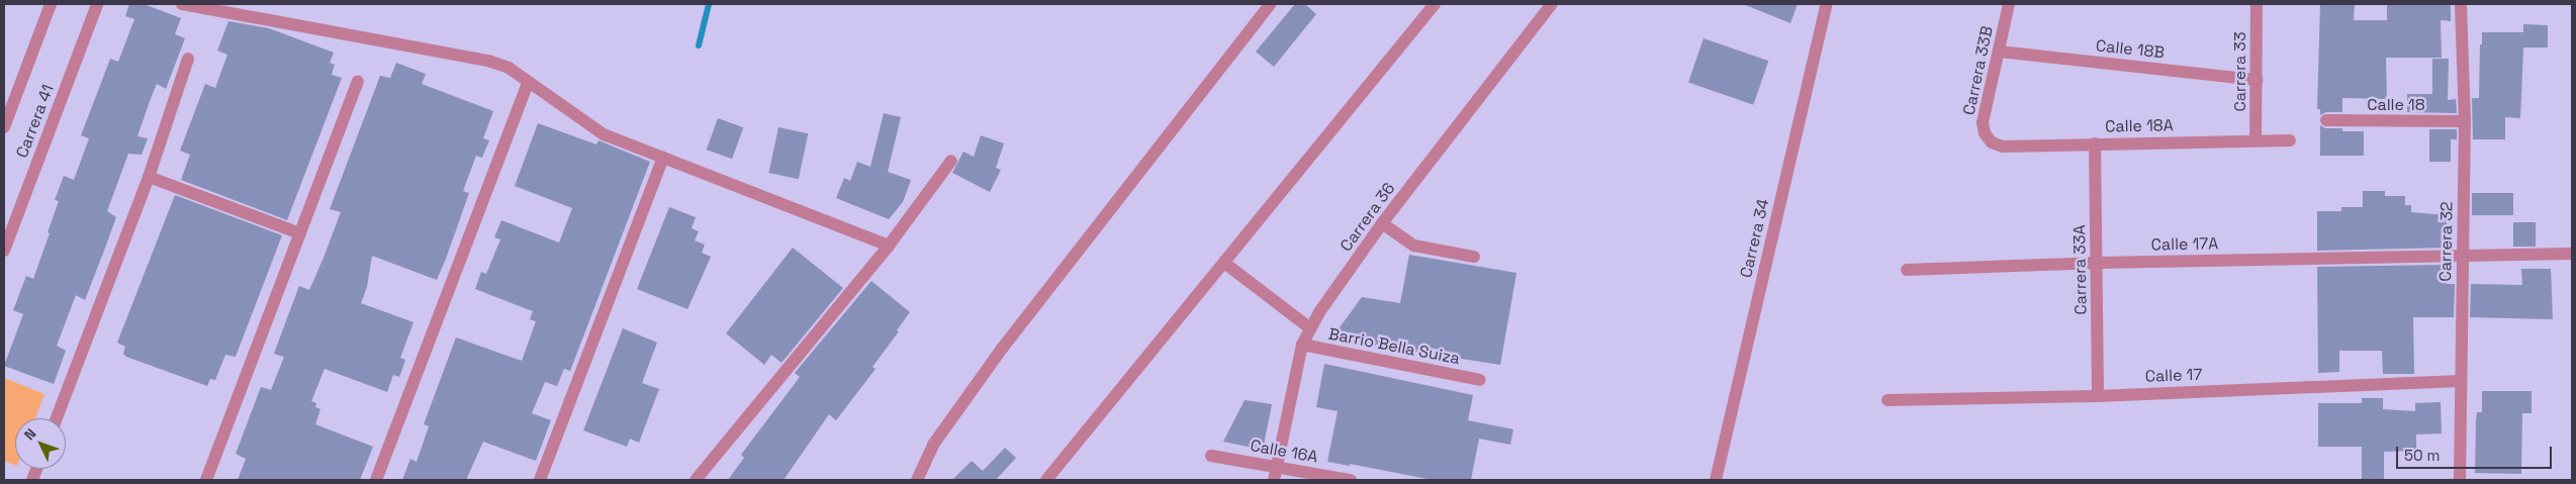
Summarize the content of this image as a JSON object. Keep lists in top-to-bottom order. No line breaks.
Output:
{"streets":{"street":["Calle 18B","Carrera 33B","Carrera 33","Calle 18","Carrera 41","Calle 18A","Carrera 36","Carrera 34","Carrera 32","Calle 17A","Carrera 33A","Barrio Bella Suiza","Calle 17","Calle 16A"]},"crossings":[["Calle 18B","Carrera 33B"],["Calle 18B","Carrera 33"],["Carrera 33B","Calle 18A"],["Carrera 33","Calle 18A"],["Calle 18","Carrera 32"],["Calle 18A","Carrera 33A"],["Carrera 36","Barrio Bella Suiza"],["Carrera 36","Calle 16A"],["Carrera 32","Calle 17A"],["Carrera 32","Calle 17"],["Calle 17A","Carrera 33A"],["Carrera 33A","Calle 17"]],"scale_bar":"50 m","north":"top left"}
